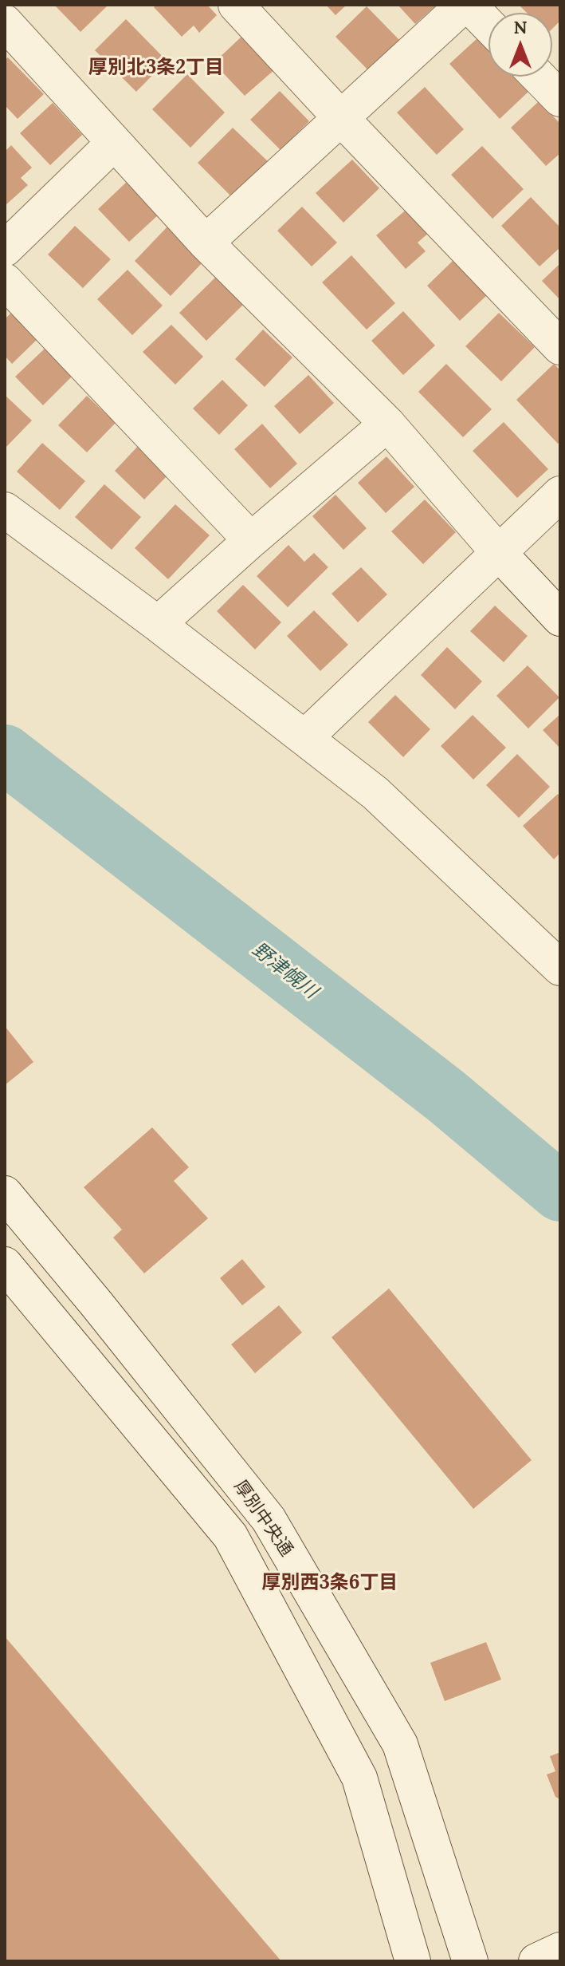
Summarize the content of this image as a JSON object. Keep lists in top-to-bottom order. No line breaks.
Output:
{"streets":{"street":["厚別中央通"]},"districts":["厚別北3条2丁目","厚別西3条6丁目"],"water":["野津幌川"],"north":"top"}
